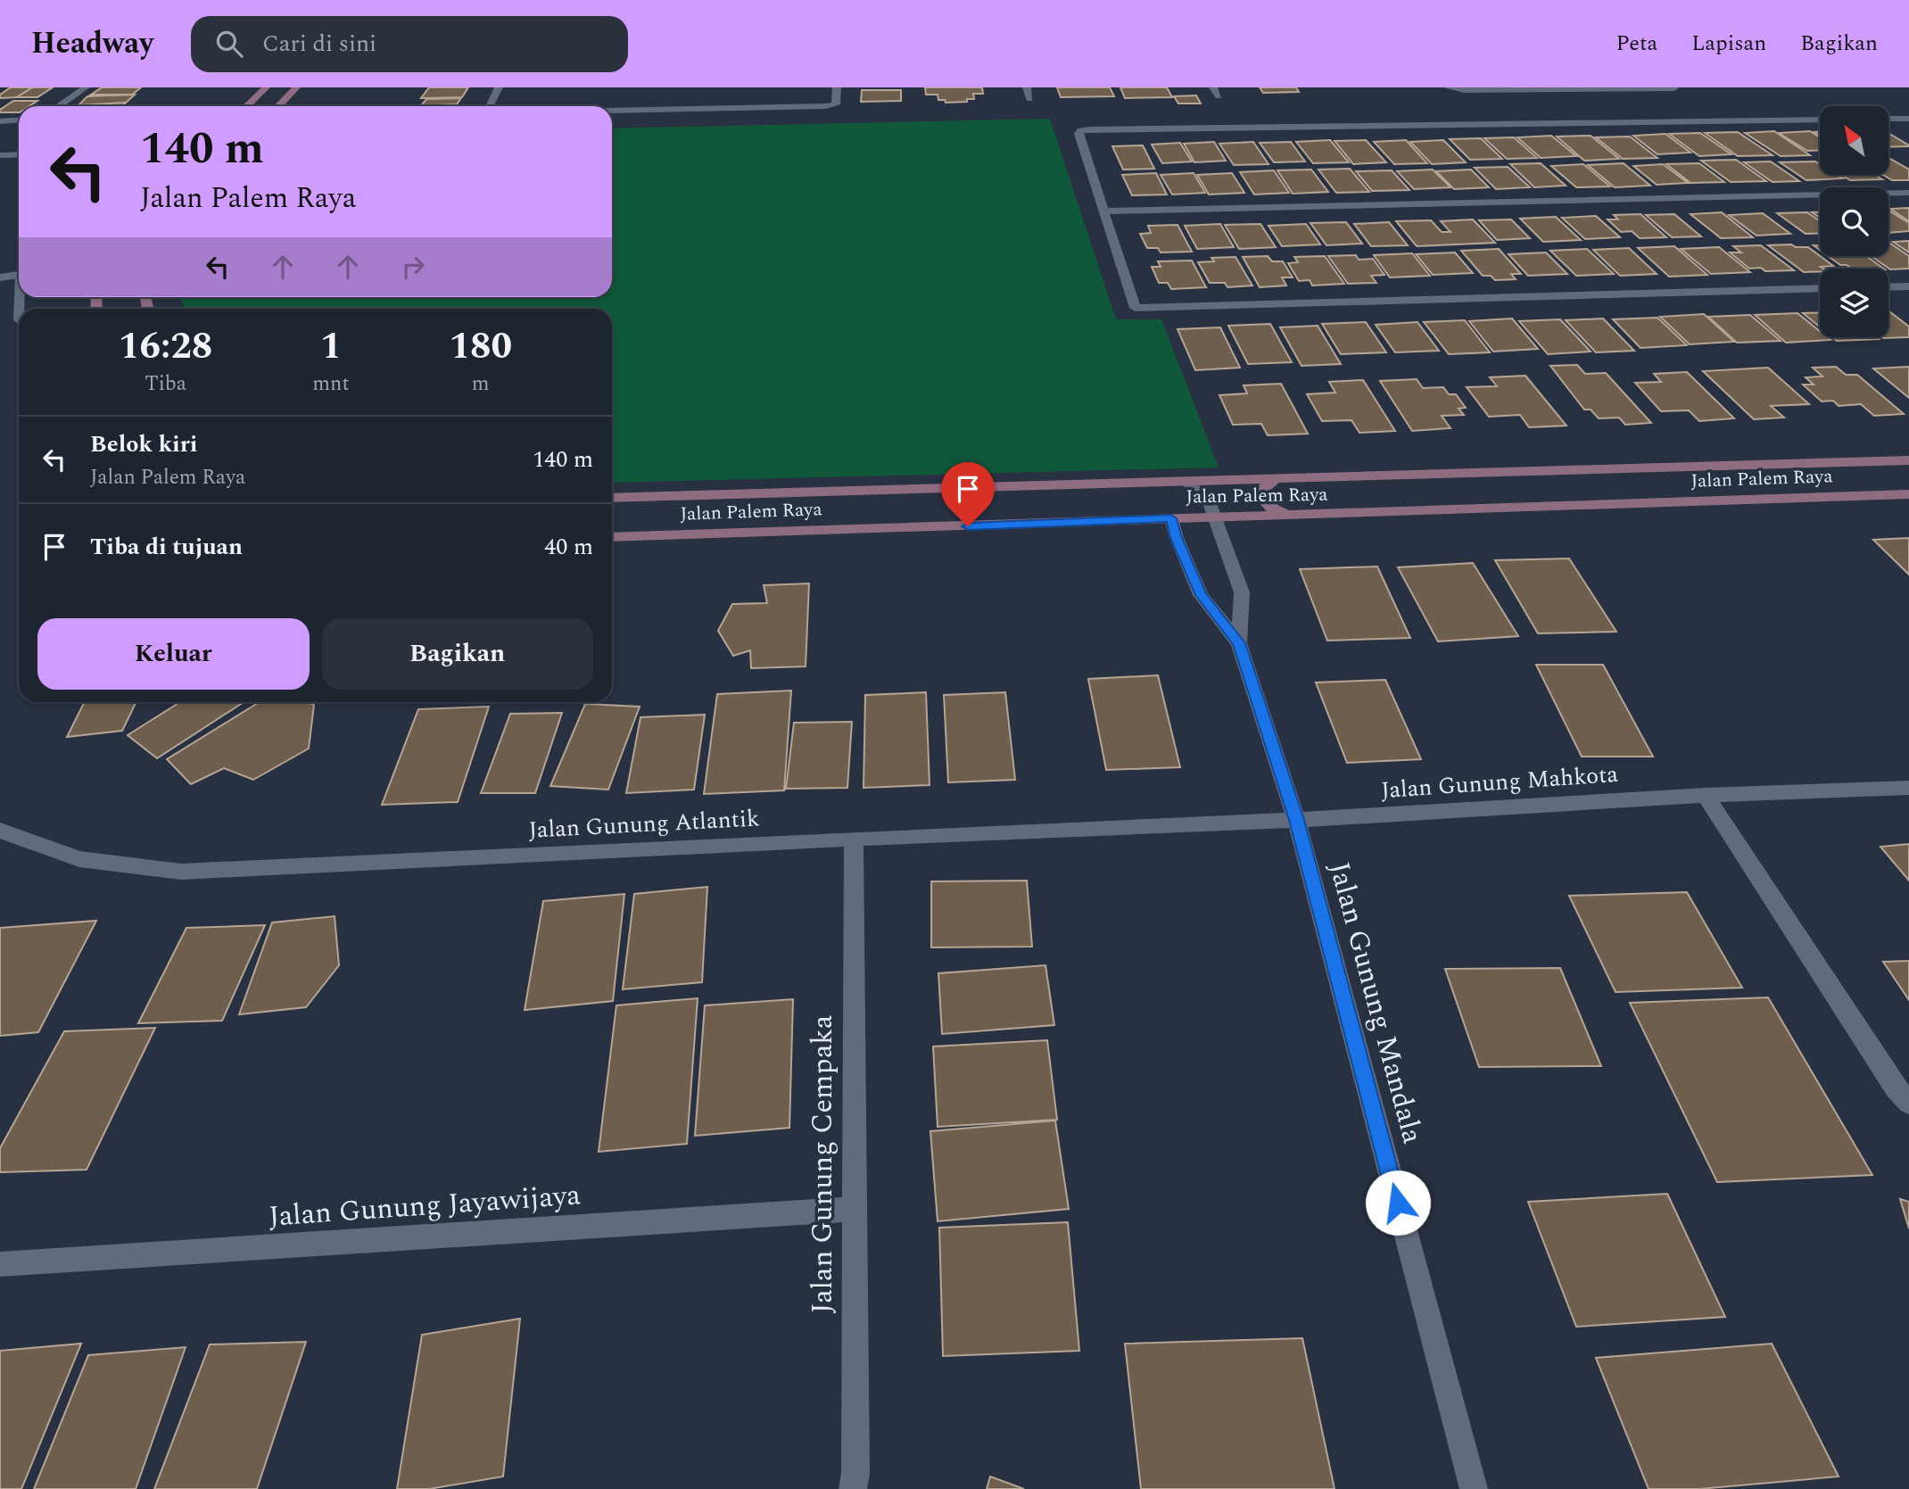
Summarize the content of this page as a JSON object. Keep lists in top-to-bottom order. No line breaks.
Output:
{"streets":{"street":["Jalan Palem Raya","Jalan Gunung Mahkota","Jalan Gunung Atlantik","Jalan Gunung Mandala","Jalan Gunung Cempaka","Jalan Gunung Jayawijaya"]},"crossings":[["Jalan Palem Raya","Jalan Gunung Mandala"],["Jalan Gunung Mahkota","Jalan Gunung Atlantik"],["Jalan Gunung Mahkota","Jalan Gunung Mandala"],["Jalan Gunung Atlantik","Jalan Gunung Mandala"],["Jalan Gunung Atlantik","Jalan Gunung Cempaka"],["Jalan Gunung Cempaka","Jalan Gunung Jayawijaya"]],"north":"top left","page":{"header":"Headway","search":"Cari di sini","nav":["Peta","Lapisan","Bagikan"],"turn":["140 m","Jalan Palem Raya"],"eta":["16:28","Tiba","1","mnt","180","m"],"list":[{"name":"Belok kiri","note":"Jalan Palem Raya","value":"140 m"},{"name":"Tiba di tujuan","value":"40 m"}],"buttons":["Keluar","Bagikan"]}}
